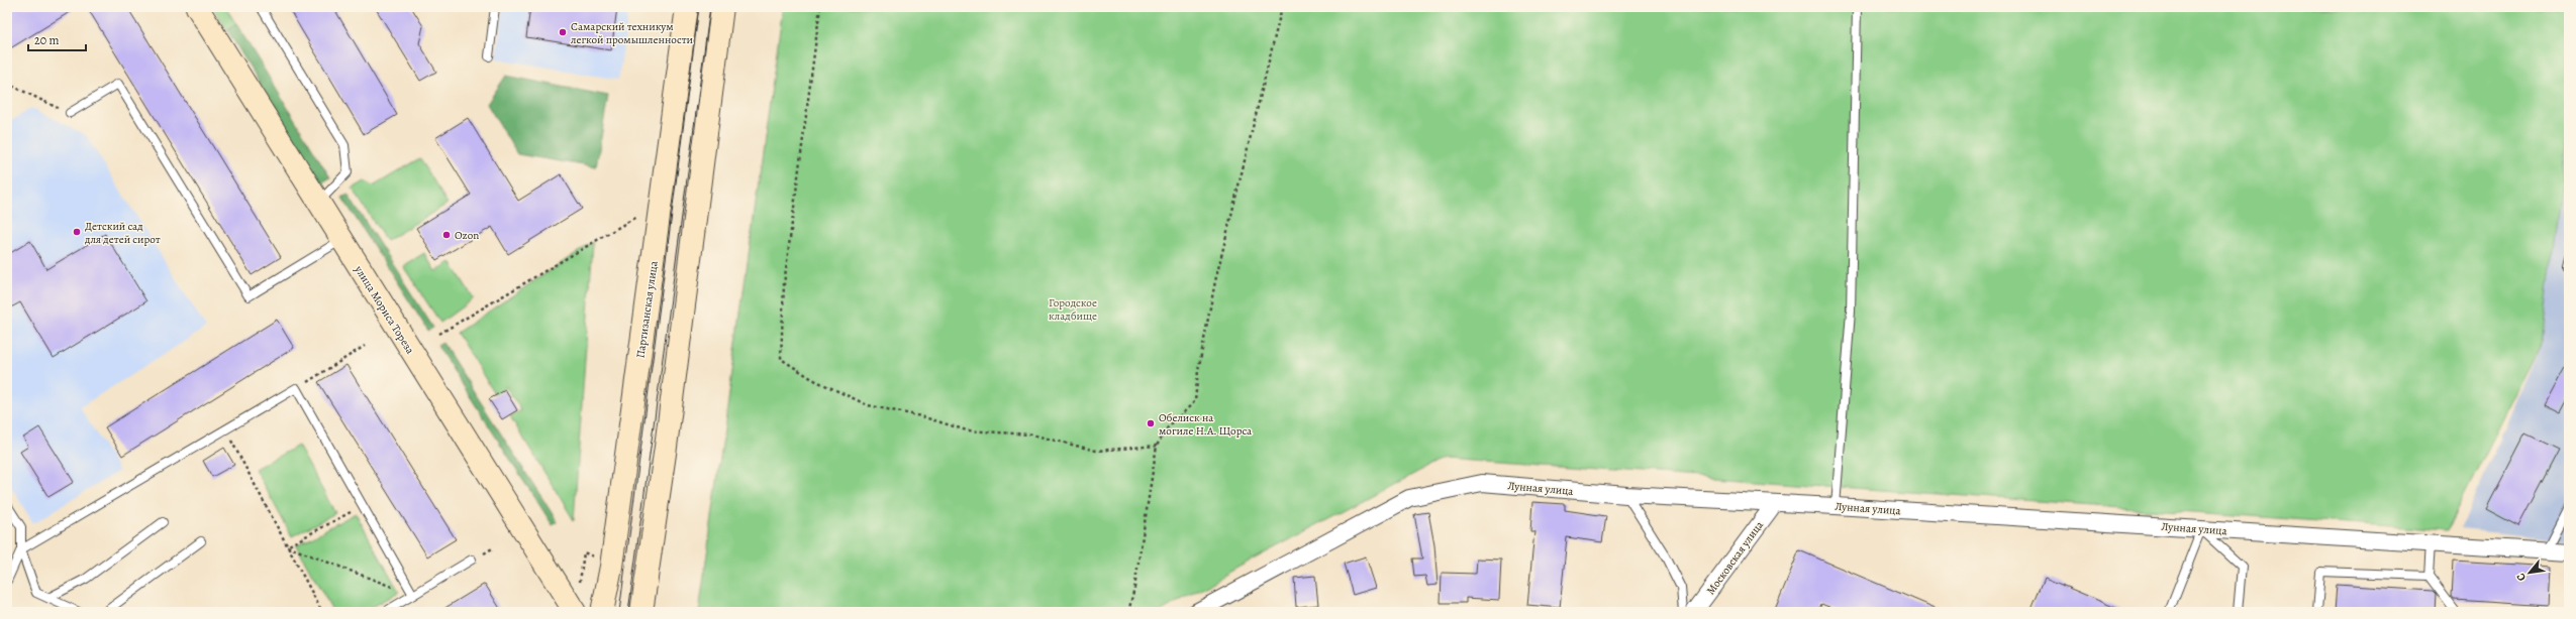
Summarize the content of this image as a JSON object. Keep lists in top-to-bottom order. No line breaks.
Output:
{"streets":{"street":["улица Мориса Тореза","Партизанская улица","Лунная улица","Московская улица"]},"crossings":[["Лунная улица","Московская улица"]],"parks":["Городское кладбище"],"places":["Самарский техникум легкой промышленности","Детский сад для детей сирот","Ozon","Обелиск на могиле Н.А. Щорса"],"scale_bar":"20 m","north":"bottom left"}
